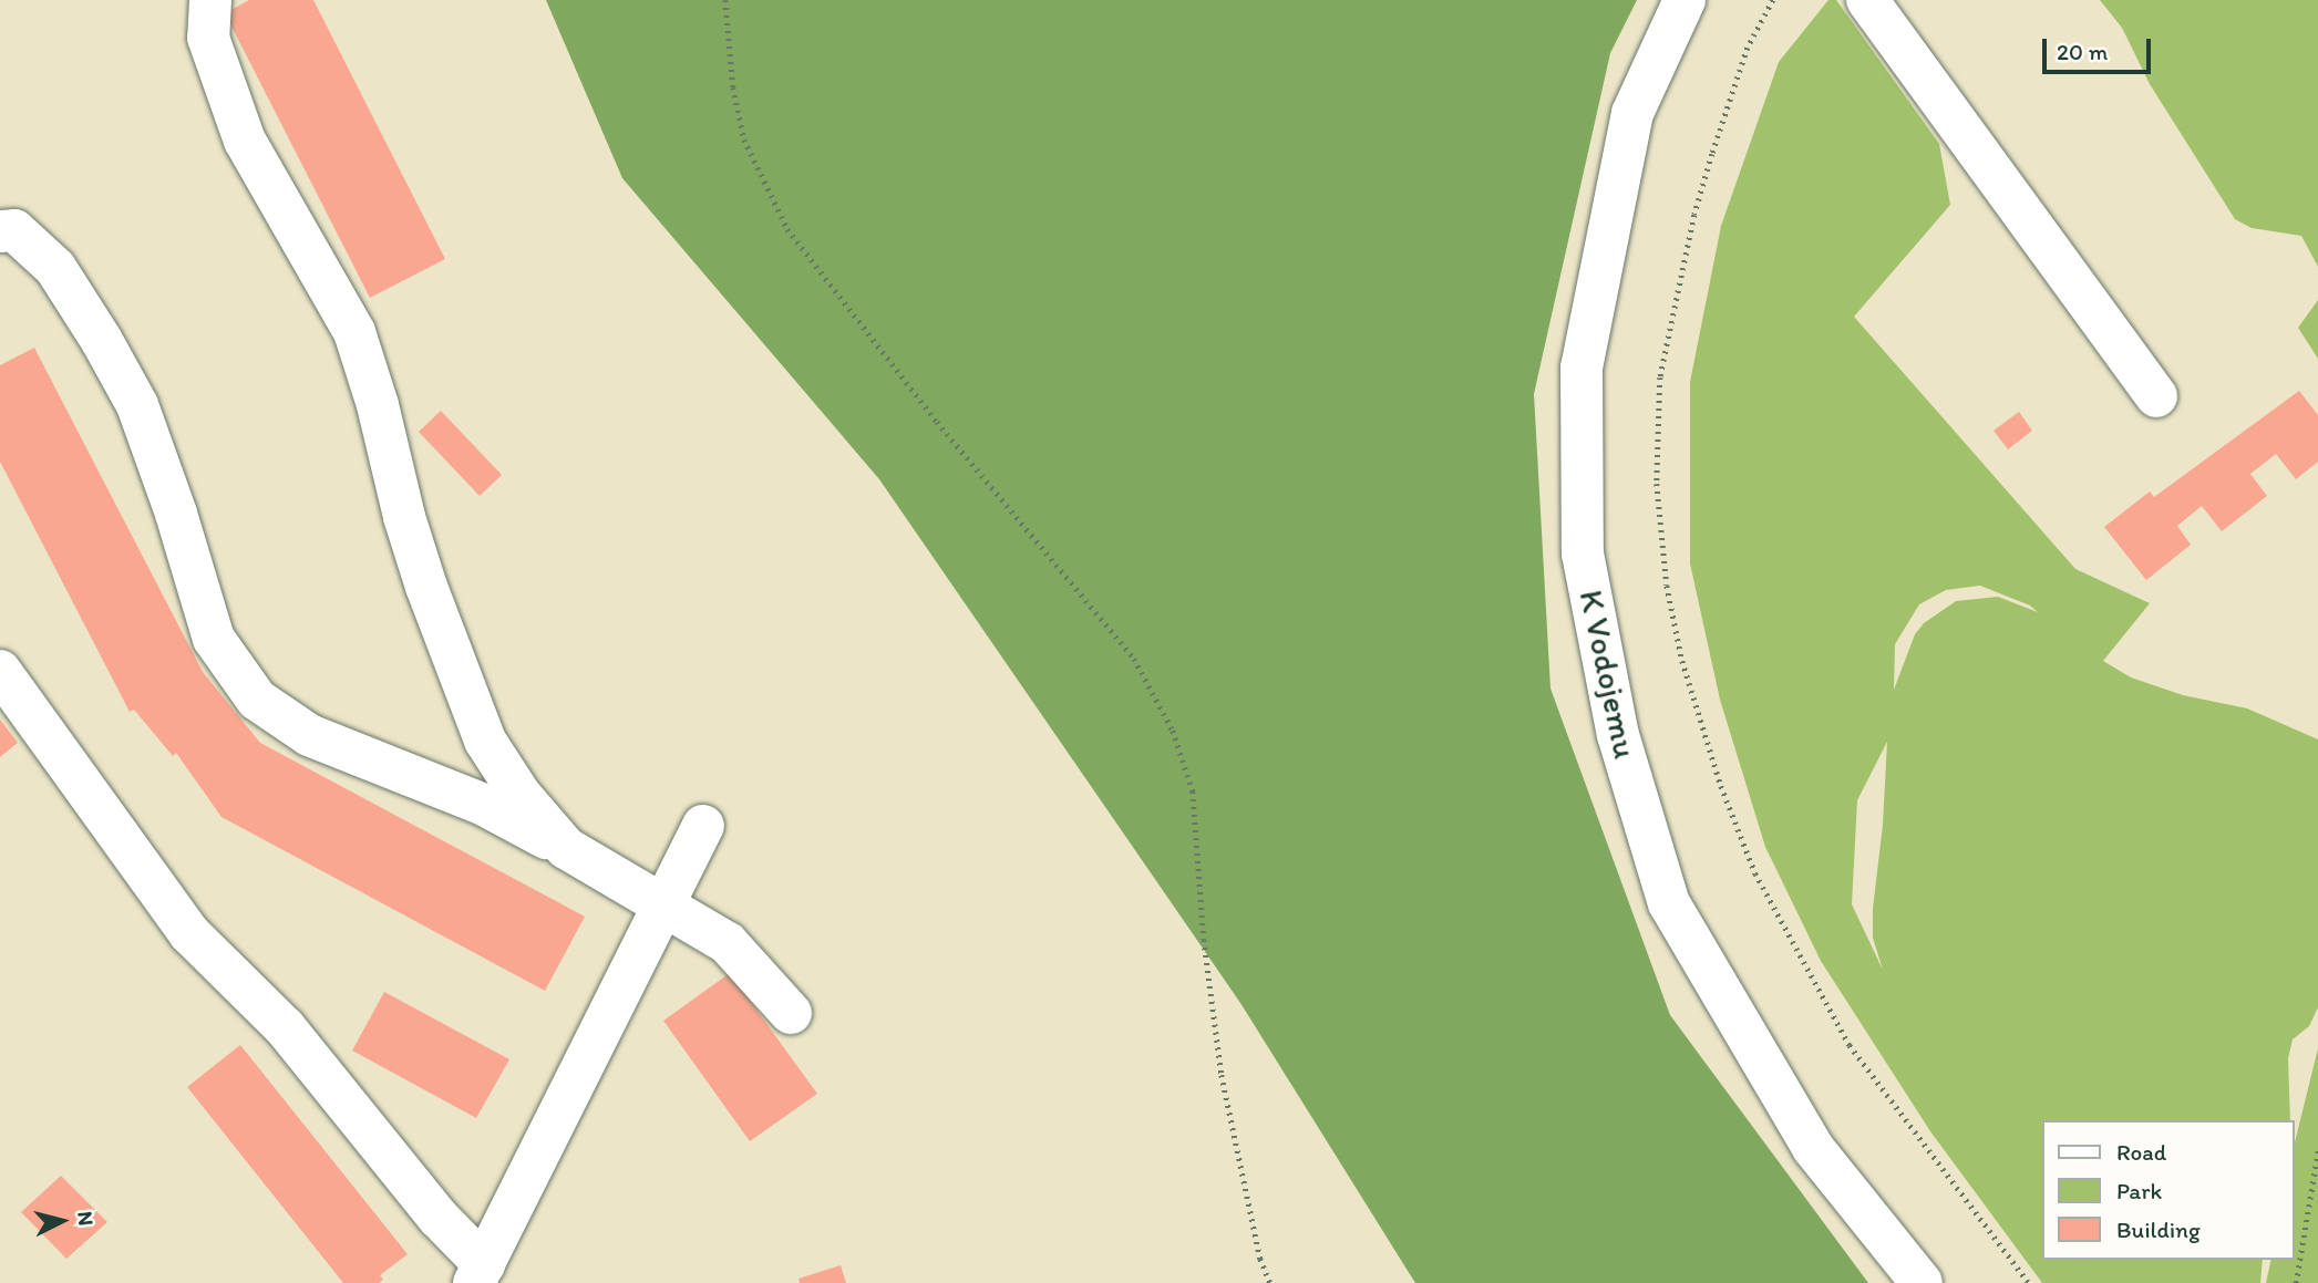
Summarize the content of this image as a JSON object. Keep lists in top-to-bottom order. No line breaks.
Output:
{"streets":{"street":["K Vodojemu"]},"legend":["Road","Park","Building"],"scale_bar":"20 m","north":"right"}
